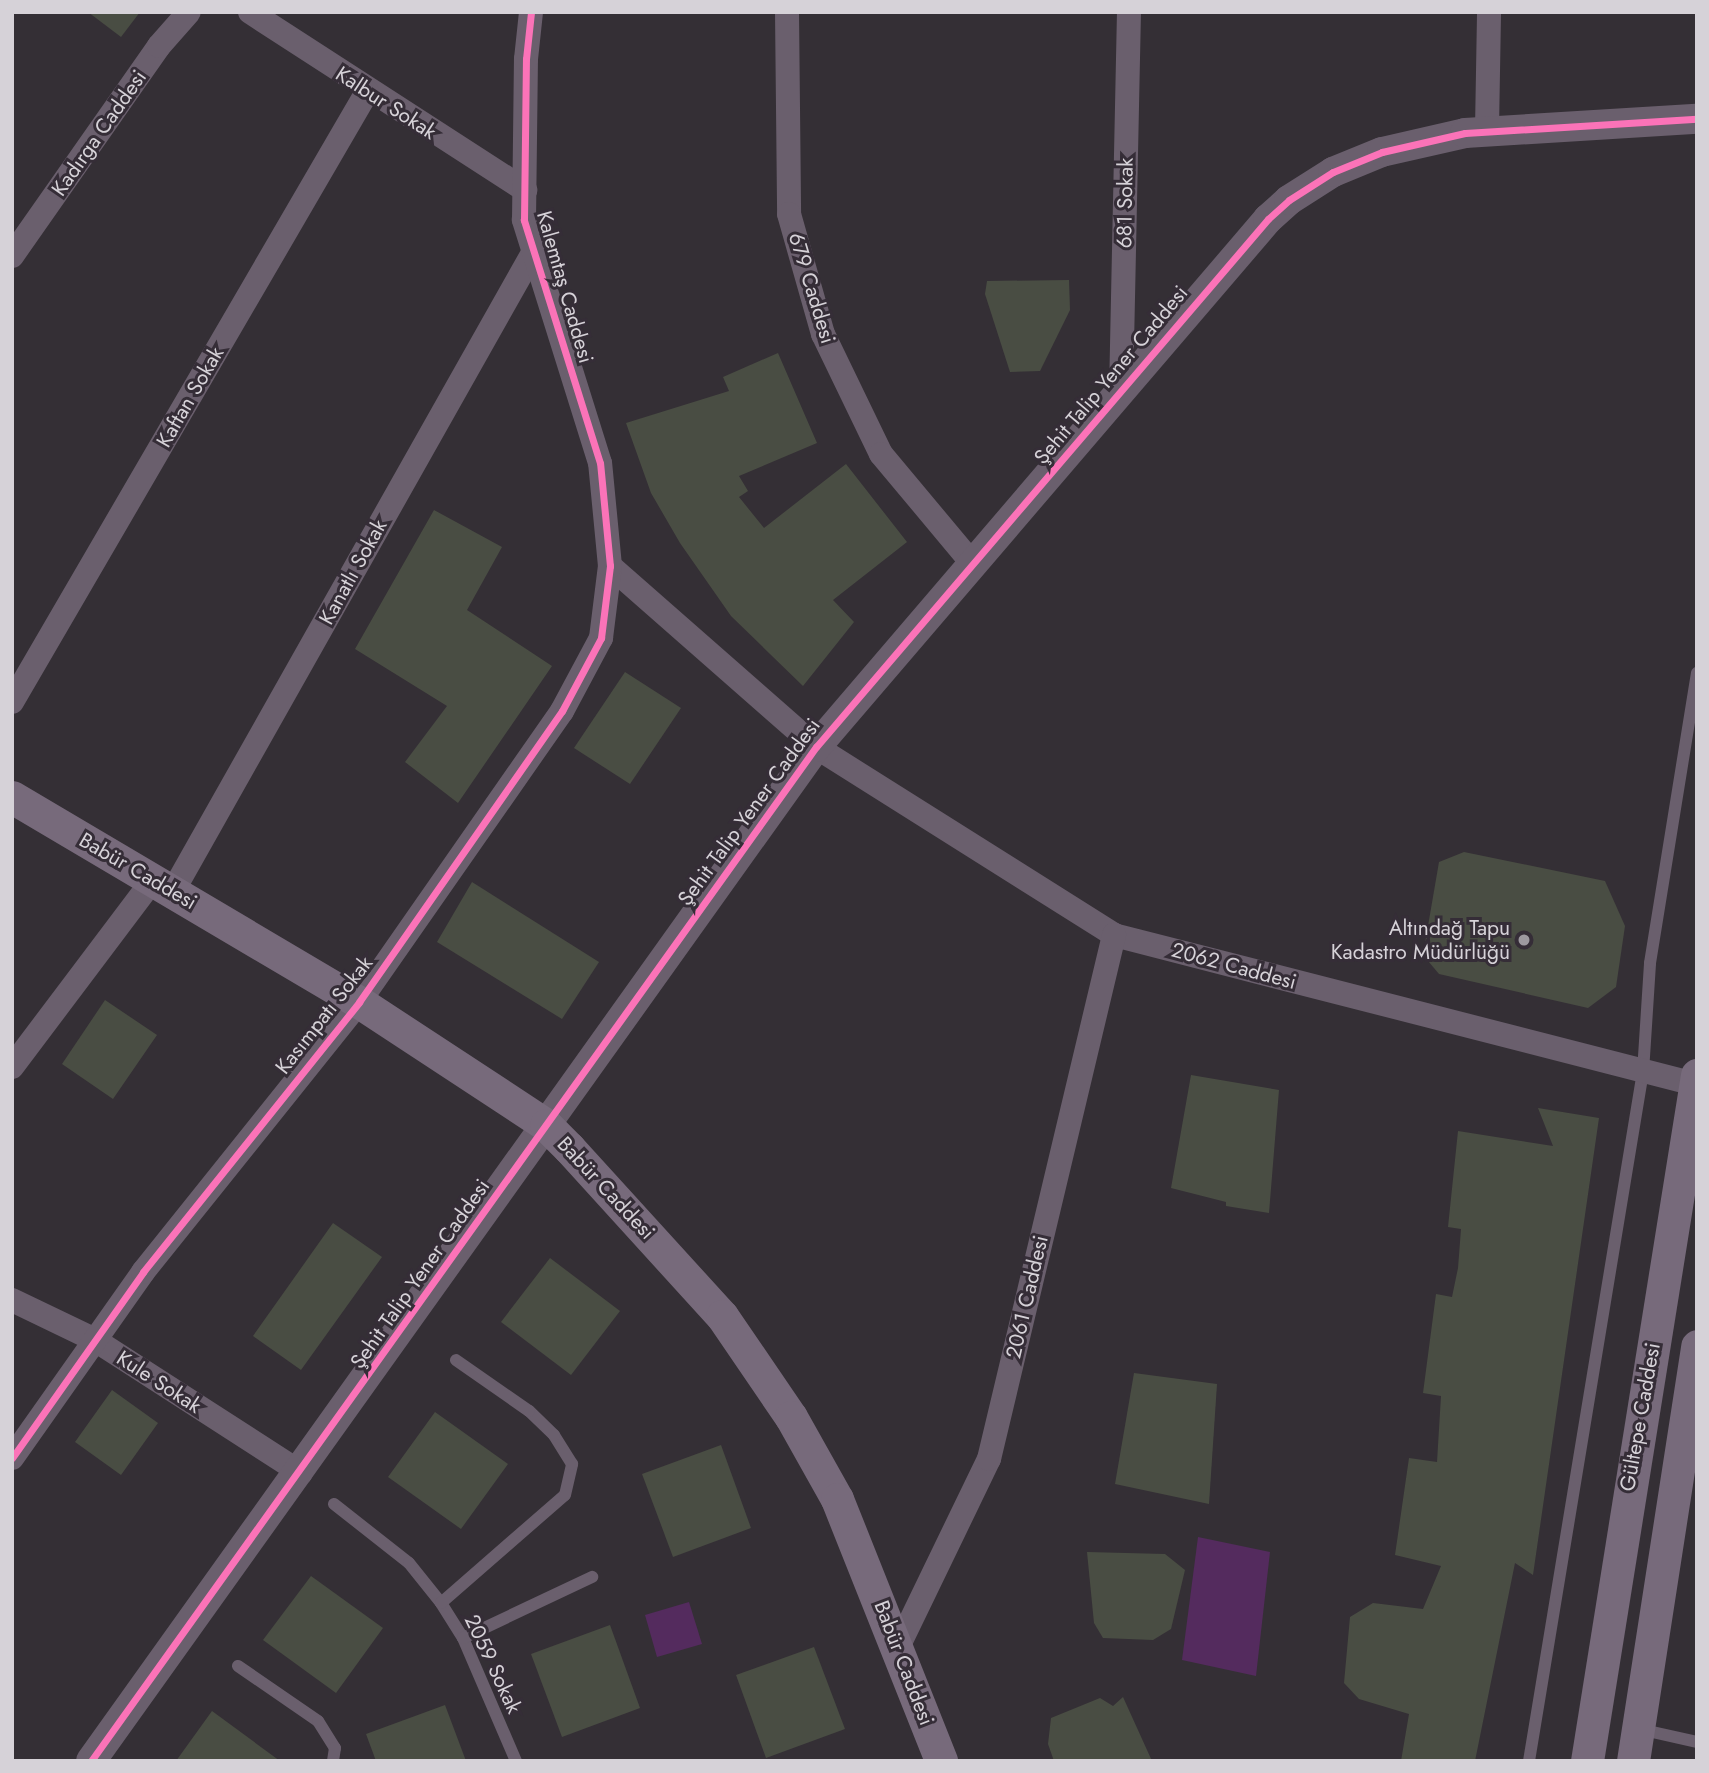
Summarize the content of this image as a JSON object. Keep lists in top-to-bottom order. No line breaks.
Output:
{"streets":{"main road":["Babür Caddesi","Gültepe Caddesi"],"street":["Kalbur Sokak","Kadırga Caddesi","681 Sokak","Kalemtaş Caddesi","679 Caddesi","Şehit Talip Yener Caddesi","Kaftan Sokak","Kanatlı Sokak","2062 Caddesi","Kasımpatı Sokak","2061 Caddesi","Kule Sokak"],"lane":["2059 Sokak"]},"crossings":[["Kalbur Sokak","Kalemtaş Caddesi"],["Kalbur Sokak","Kaftan Sokak"],["681 Sokak","Şehit Talip Yener Caddesi"],["Kalemtaş Caddesi","Kanatlı Sokak"],["Kalemtaş Caddesi","Kasımpatı Sokak"],["679 Caddesi","Şehit Talip Yener Caddesi"],["Şehit Talip Yener Caddesi","Babür Caddesi"],["Şehit Talip Yener Caddesi","2062 Caddesi"],["Şehit Talip Yener Caddesi","Kule Sokak"],["Kanatlı Sokak","Babür Caddesi"],["Babür Caddesi","Kasımpatı Sokak"],["Babür Caddesi","2061 Caddesi"],["2062 Caddesi","2061 Caddesi"],["2062 Caddesi","Gültepe Caddesi"],["Kasımpatı Sokak","Kule Sokak"]],"places":["Altındağ Tapu Kadastro Müdürlüğü"]}
